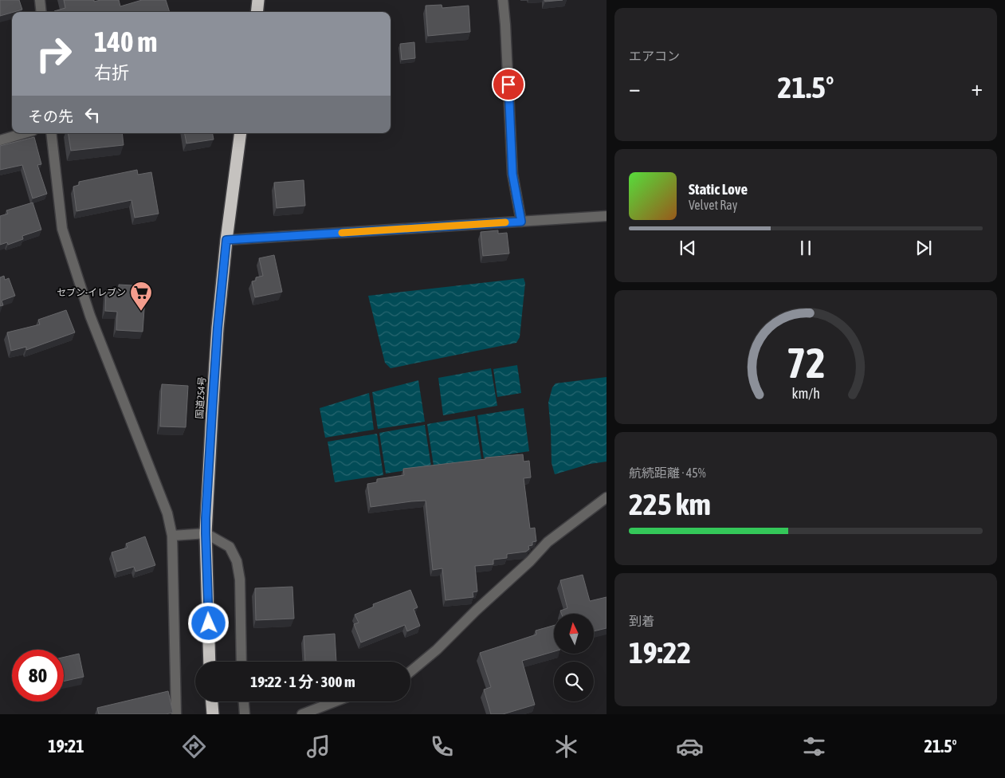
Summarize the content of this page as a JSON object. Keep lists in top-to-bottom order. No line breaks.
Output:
{"streets":{"highway":["国道254号"]},"places":{"supermarket":["セブン-イレブン"]},"north":"top","page":{"tile":["エアコン",["航続距離 · 45%","225 km"],["到着","19:22"]],"turn":["140 m","右折"],"heat":["−","21.5°","+"],"then":"その先","song":["Static Love","Velvet Ray"],"limit":"80","trip":"19:22 · 1 分 · 300 m","tabs":["19:21","21.5°"],"gauge":["72","km/h"]}}
